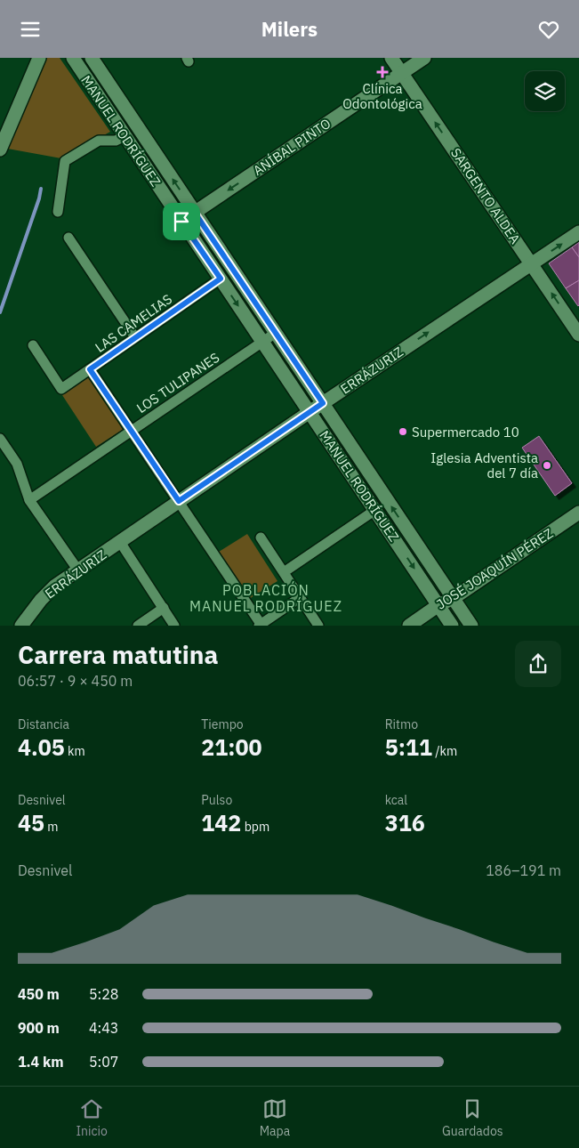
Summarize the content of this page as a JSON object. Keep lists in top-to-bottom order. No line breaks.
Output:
{"streets":{"street":["MANUEL RODRÍGUEZ","ANÍBAL PINTO","SARGENTO ALDEA","LAS CAMELIAS","ERRÁZURIZ","LOS TULIPANES","JOSÉ JOAQUÍN PÉREZ"]},"crossings":[["MANUEL RODRÍGUEZ","ANÍBAL PINTO"],["MANUEL RODRÍGUEZ","LAS CAMELIAS"],["MANUEL RODRÍGUEZ","ERRÁZURIZ"],["MANUEL RODRÍGUEZ","LOS TULIPANES"],["MANUEL RODRÍGUEZ","JOSÉ JOAQUÍN PÉREZ"],["ANÍBAL PINTO","SARGENTO ALDEA"],["SARGENTO ALDEA","ERRÁZURIZ"]],"one_way":["ANÍBAL PINTO","SARGENTO ALDEA","ERRÁZURIZ"],"districts":["POBLACIÓN MANUEL RODRÍGUEZ"],"places":{"health":["Clínica Odontológica"],"other":["Supermercado 10","Iglesia Adventista del 7 día"]},"page":{"header":"Milers","heading":["Carrera matutina","06:57 · 9 × 450 m"],"stats":[["Distancia","4.05 km"],["Tiempo","21:00"],["Ritmo","5:11 /km"],["Desnivel","45 m"],["Pulso","142 bpm"],["kcal","316"]],"chart":["Desnivel","186–191 m"],"list":[{"name":"450 m","note":"5:28"},{"name":"900 m","note":"4:43"},{"name":"1.4 km","note":"5:07"}],"tabs":["Inicio","Mapa","Guardados"]}}
